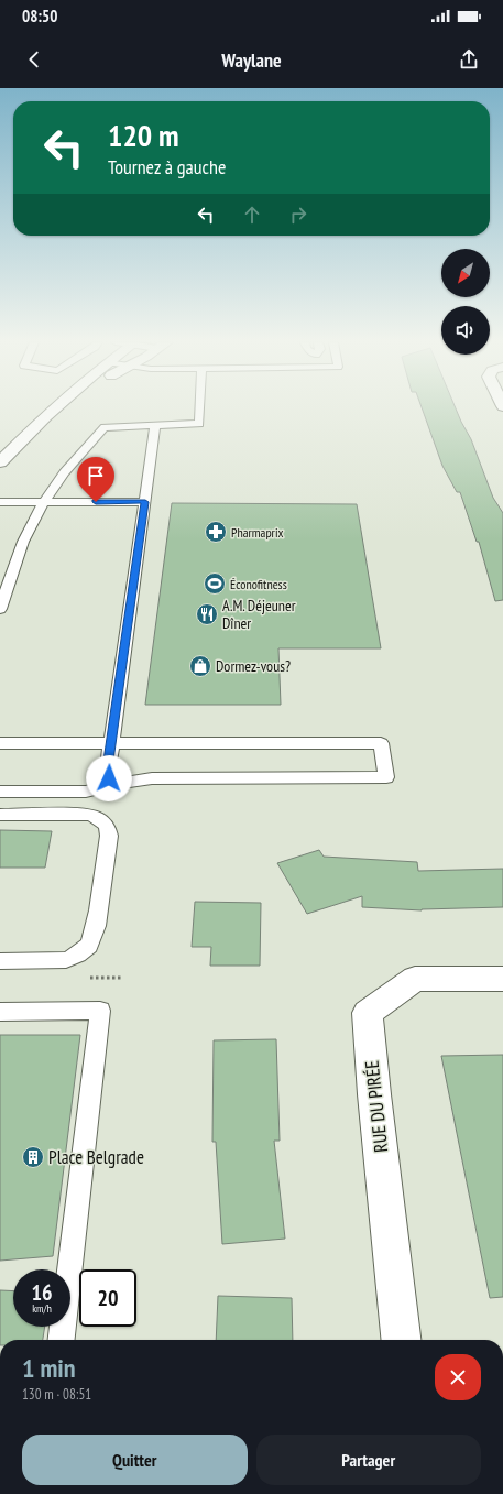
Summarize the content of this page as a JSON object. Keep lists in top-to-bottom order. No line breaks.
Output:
{"streets":{"main road":["RUE DU PIRÉE"]},"places":{"pharmacy":["Pharmaprix"],"sports":["Éconofitness"],"restaurant":["A.M. Déjeuner Dîner"],"shop":["Dormez-vous?"],"building":["Place Belgrade"]},"north":"bottom left","page":{"status":"08:50","header":"Waylane","turn":["120 m","Tournez à gauche"],"speed":"16 km/h","limit":"20","heading":["1 min","130 m · 08:51"],"buttons":["Quitter","Partager"]}}
